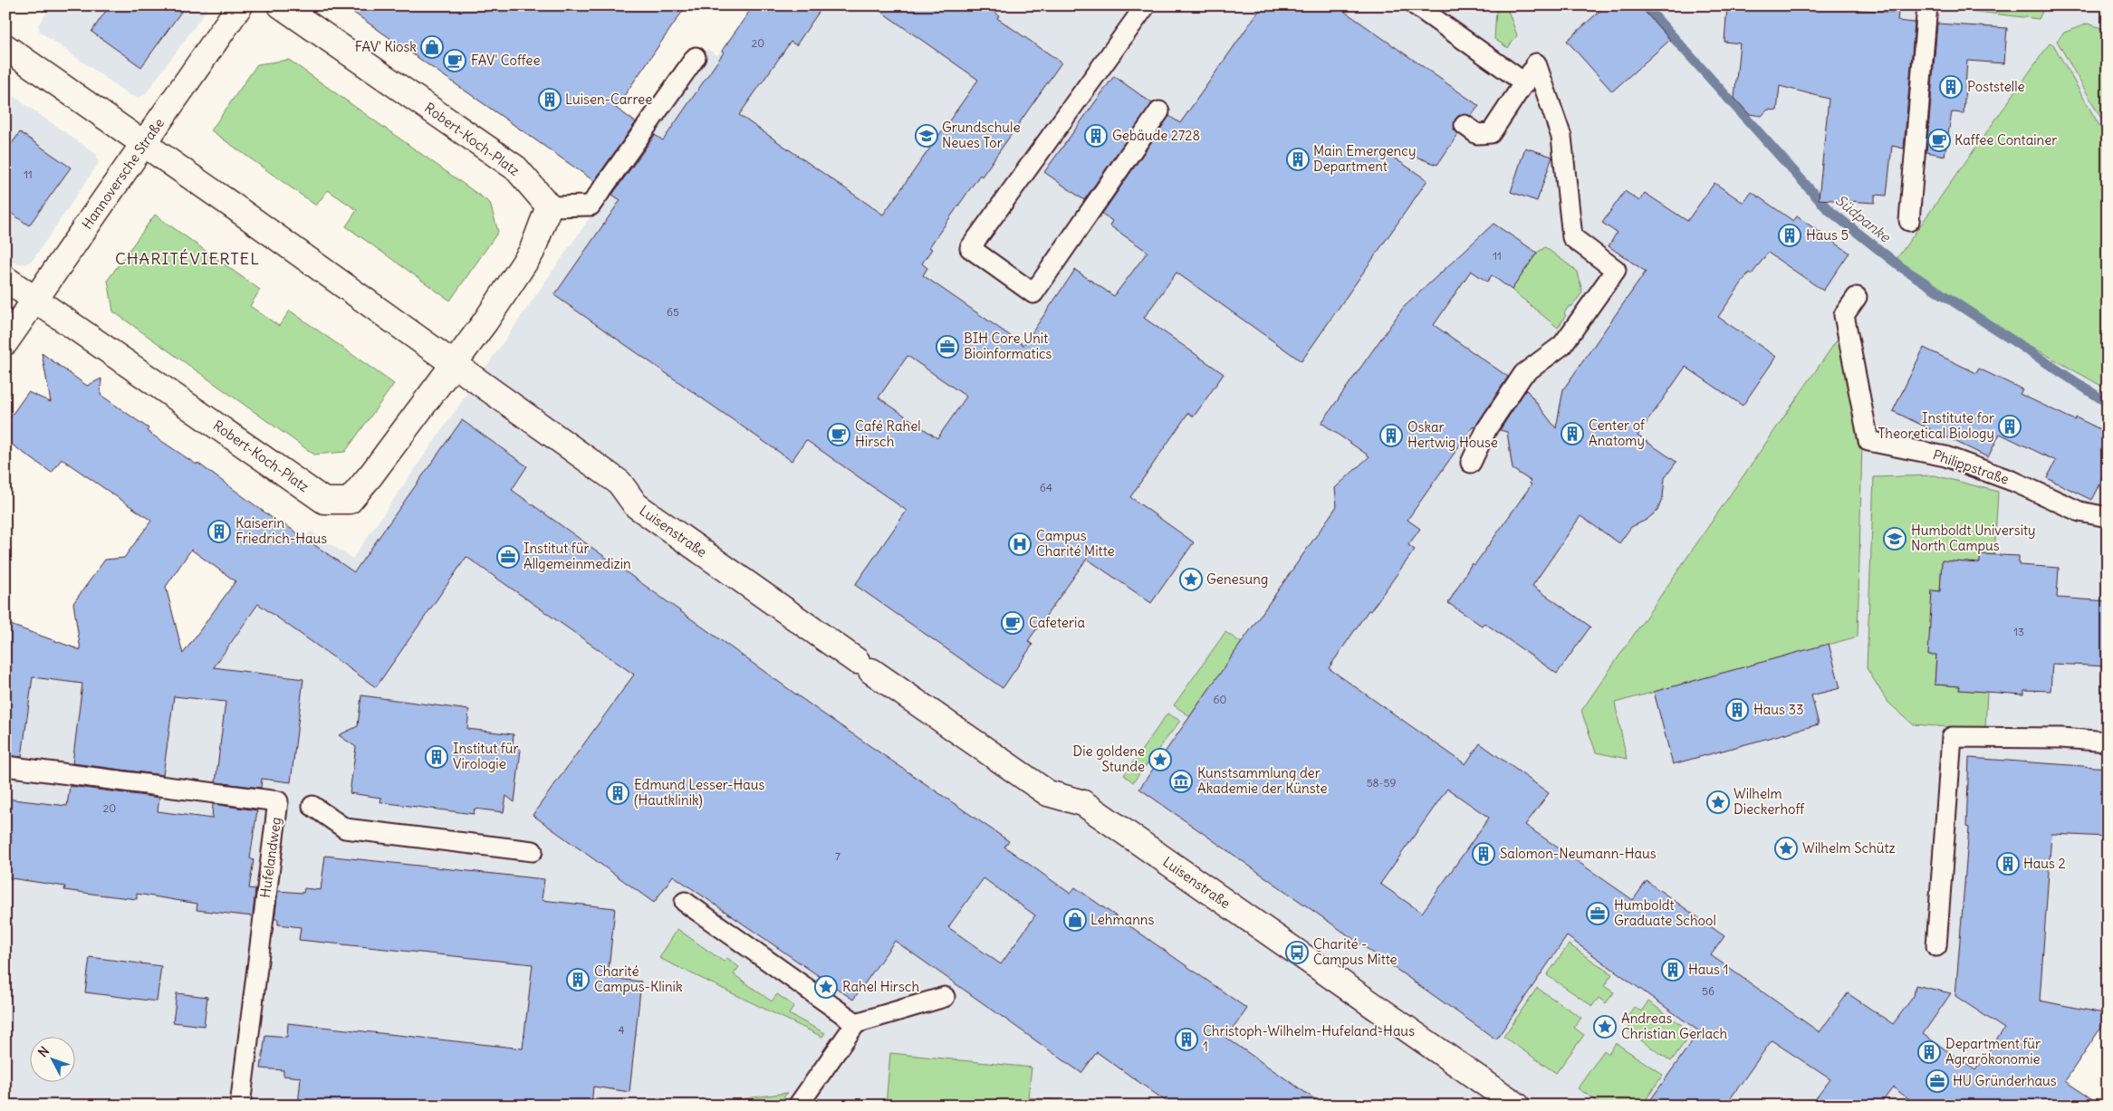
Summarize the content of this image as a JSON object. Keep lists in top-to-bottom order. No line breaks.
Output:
{"streets":{"street":["Robert-Koch-Platz","Hannoversche Straße","Luisenstraße"],"lane":["Philippstraße","Hufelandweg"]},"crossings":[["Robert-Koch-Platz","Hannoversche Straße"],["Robert-Koch-Platz","Luisenstraße"]],"districts":["CHARITÉVIERTEL"],"water":["Südpanke"],"places":{"shop":["FAV' Kiosk","Lehmanns"],"cafe":["FAV' Coffee","Kaffee Container","Café Rahel Hirsch","Cafeteria"],"building":["Poststelle","Luisen-Carree","Gebäude 2728","Main Emergency Department","Haus 5","Institute for Theoretical Biology","Center of Anatomy","Oskar Hertwig House","Kaiserin Friedrich-Haus","Haus 33","Institut für Virologie","Edmund Lesser-Haus (Hautklinik)","Salomon-Neumann-Haus","Haus 2","Haus 1","Charité Campus-Klinik","Christoph-Wilhelm-Hufeland-Haus 1","Department für Agrarökonomie"],"school or university":["Grundschule Neues Tor","Humboldt University North Campus"],"office":["BIH Core Unit Bioinformatics","Institut für Allgemeinmedizin","Humboldt Graduate School","HU Gründerhaus"],"hospital":["Campus Charité Mitte"],"place":["Genesung","Die goldene Stunde","Wilhelm Dieckerhoff","Wilhelm Schütz","Rahel Hirsch","Andreas Christian Gerlach"],"museum":["Kunstsammlung der Akademie der Künste"],"bus stop":["Charité - Campus Mitte"]},"house_numbers":["20","11","11","65","64","13","60","58-59","20","7","56","4"],"north":"top left"}
